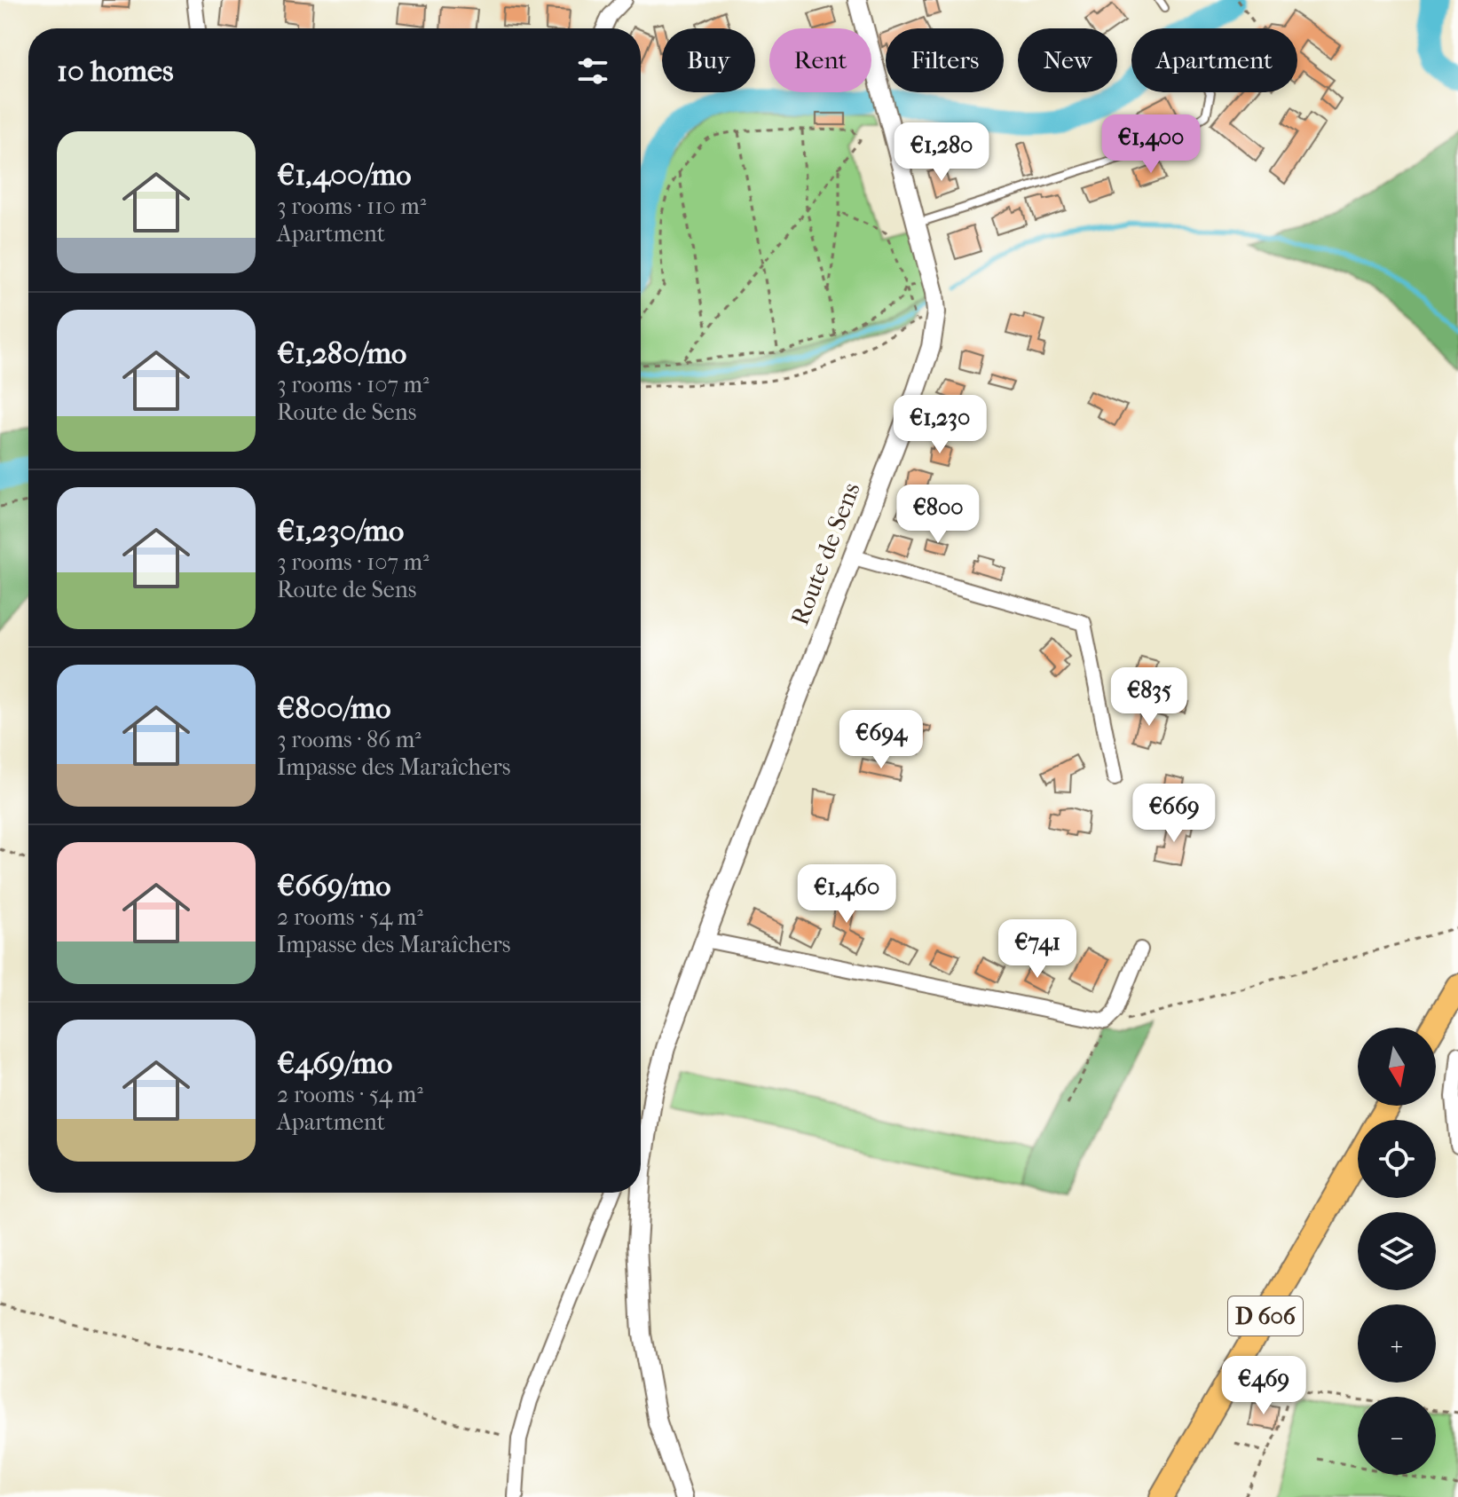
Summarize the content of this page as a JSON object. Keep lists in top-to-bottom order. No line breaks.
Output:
{"streets":{"main road":["D 606"],"street":["Route de Sens"]},"north":"bottom","page":{"chip":["Buy","Rent","Filters","New","Apartment"],"heading":"10 homes","list":[{"name":"€1,400/mo","note":"3 rooms · 110 m² · Apartment"},{"name":"€1,280/mo","note":"3 rooms · 107 m² · Route de Sens"},{"name":"€1,230/mo","note":"3 rooms · 107 m² · Route de Sens"},{"name":"€800/mo","note":"3 rooms · 86 m² · Impasse des Maraîchers"},{"name":"€669/mo","note":"2 rooms · 54 m² · Impasse des Maraîchers"},{"name":"€469/mo","note":"2 rooms · 54 m² · Apartment"}],"price":["€1,400","€1,280","€1,230","€800","€835","€694","€669","€1,460","€741","€469"],"map_buttons":["+","−"]}}
